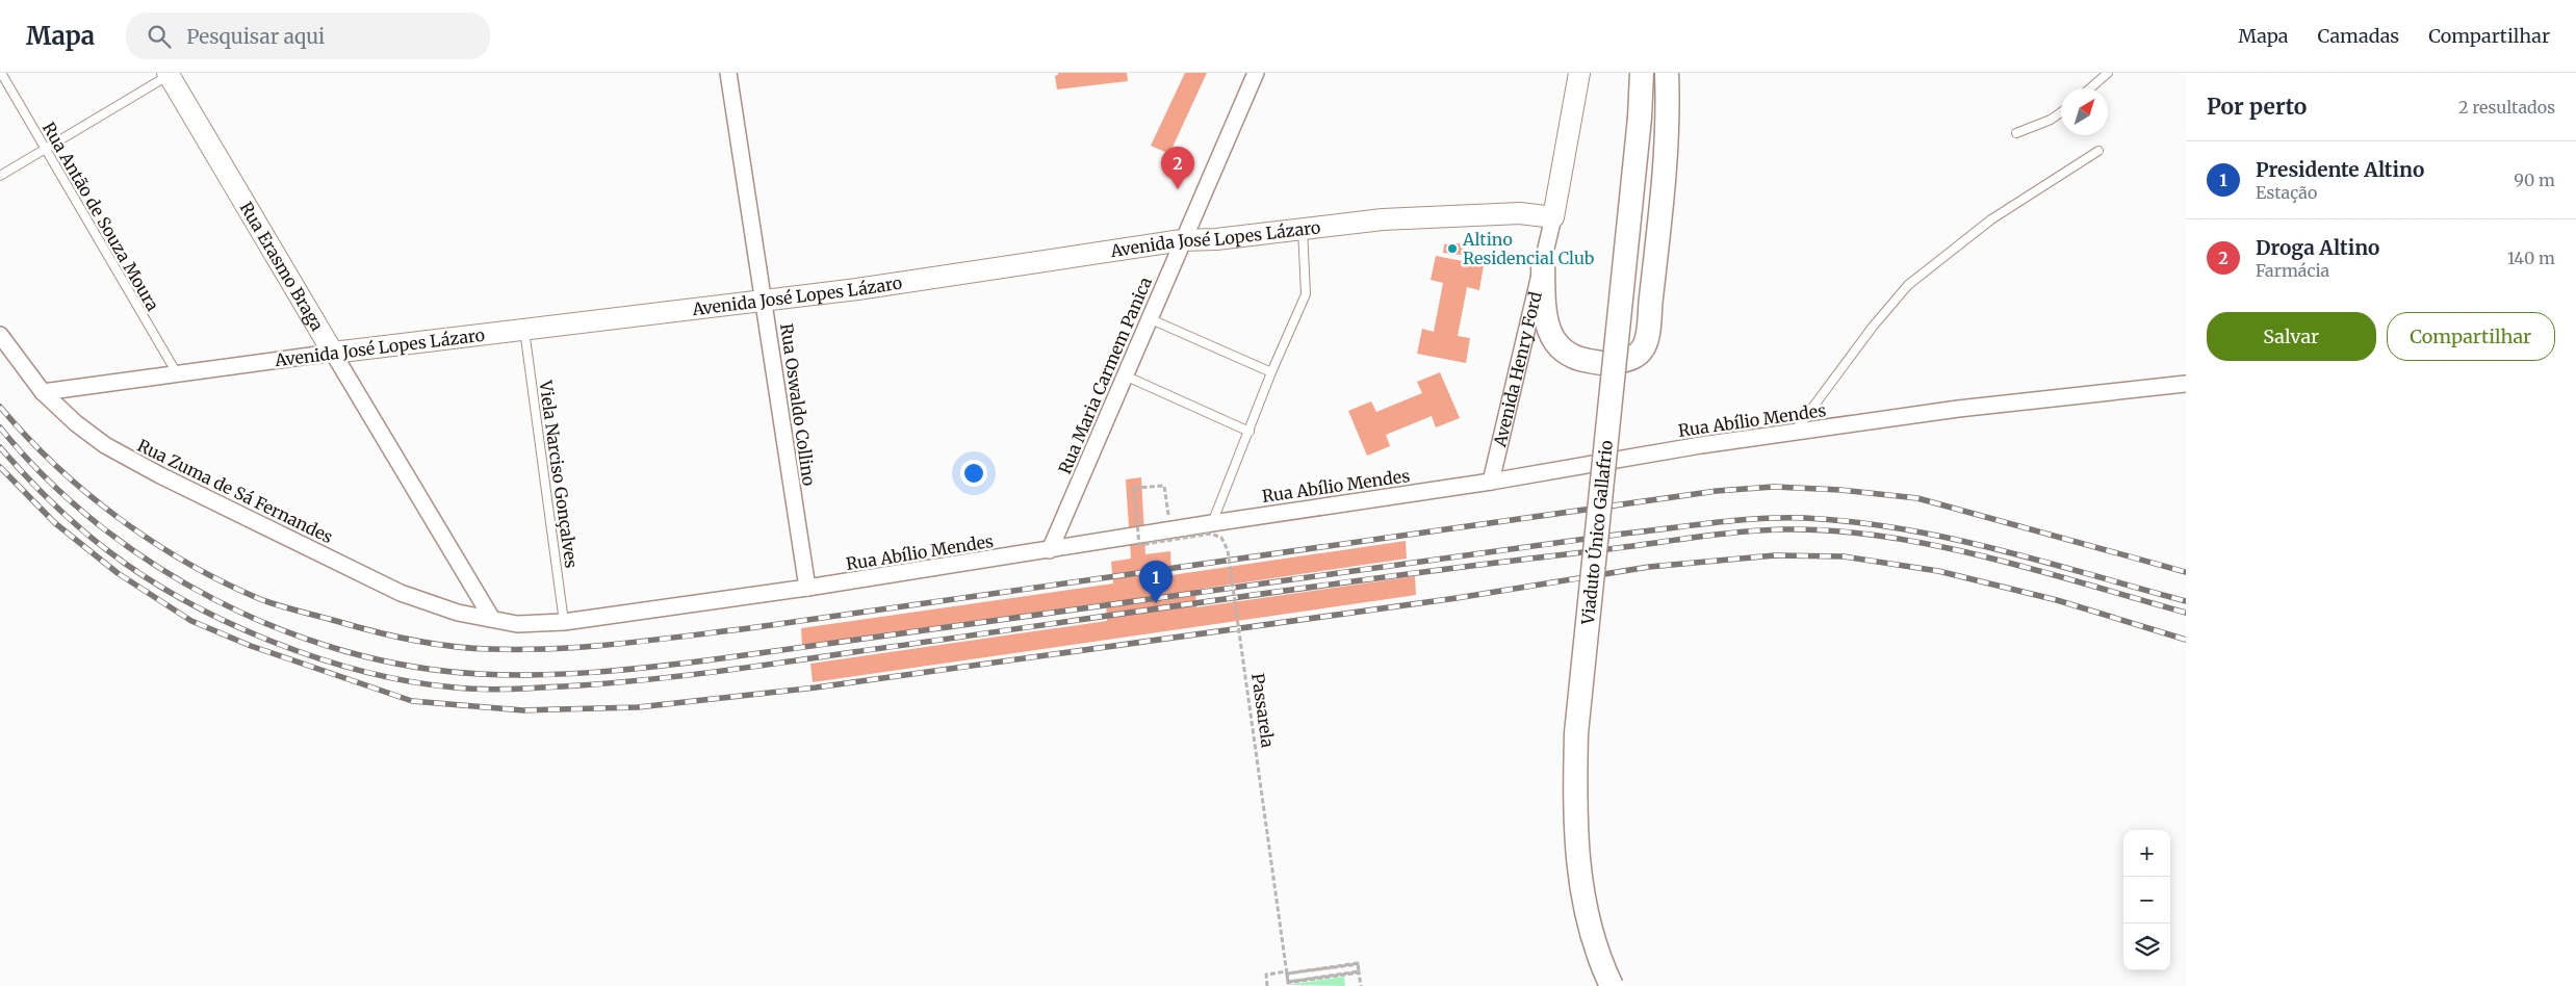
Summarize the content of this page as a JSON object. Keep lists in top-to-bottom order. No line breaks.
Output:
{"streets":{"main road":["Viaduto Único Gallafrio"],"street":["Avenida José Lopes Lázaro","Rua Erasmo Braga","Avenida Henry Ford","Rua Maria Carmem Panica","Rua Oswaldo Collino","Rua Abílio Mendes","Rua Zuma de Sá Fernandes"],"lane":["Rua Antão de Souza Moura","Viela Narciso Gonçalves"],"path":["Passarela"]},"crossings":[["Rua Antão de Souza Moura","Avenida José Lopes Lázaro"],["Avenida José Lopes Lázaro","Rua Erasmo Braga"],["Avenida José Lopes Lázaro","Avenida Henry Ford"],["Avenida José Lopes Lázaro","Rua Maria Carmem Panica"],["Avenida José Lopes Lázaro","Rua Oswaldo Collino"],["Avenida José Lopes Lázaro","Viela Narciso Gonçalves"],["Avenida José Lopes Lázaro","Rua Zuma de Sá Fernandes"],["Rua Erasmo Braga","Rua Abílio Mendes"],["Rua Erasmo Braga","Rua Zuma de Sá Fernandes"],["Avenida Henry Ford","Rua Abílio Mendes"],["Rua Maria Carmem Panica","Rua Abílio Mendes"],["Rua Oswaldo Collino","Rua Abílio Mendes"],["Rua Abílio Mendes","Viela Narciso Gonçalves"],["Rua Abílio Mendes","Rua Zuma de Sá Fernandes"],["Rua Abílio Mendes","Passarela"]],"places":["Altino Residencial Club"],"north":"top right","page":{"header":"Mapa","search":"Pesquisar aqui","nav":["Mapa","Camadas","Compartilhar"],"heading":["Por perto","2 resultados"],"list":[{"mark":"1","name":"Presidente Altino","note":"Estação","value":"90 m"},{"mark":"2","name":"Droga Altino","note":"Farmácia","value":"140 m"}],"pins":["2","1"],"buttons":["Salvar","Compartilhar"],"map_buttons":["+","−"]}}
